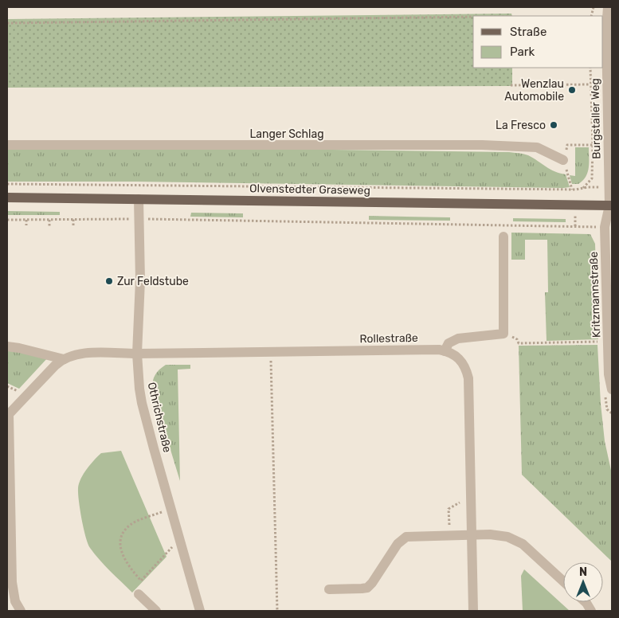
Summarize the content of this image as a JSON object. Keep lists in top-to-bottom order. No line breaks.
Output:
{"streets":{"main road":["Olvenstedter Graseweg"],"street":["Burgstaller Weg","Langer Schlag","Kritzmannstraße","Rollestraße","Othrichstraße"]},"crossings":[["Burgstaller Weg","Olvenstedter Graseweg"],["Burgstaller Weg","Kritzmannstraße"],["Olvenstedter Graseweg","Kritzmannstraße"],["Olvenstedter Graseweg","Othrichstraße"],["Rollestraße","Othrichstraße"]],"places":["Wenzlau Automobile","La Fresco","Zur Feldstube"],"legend":["Straße","Park"],"north":"top"}
